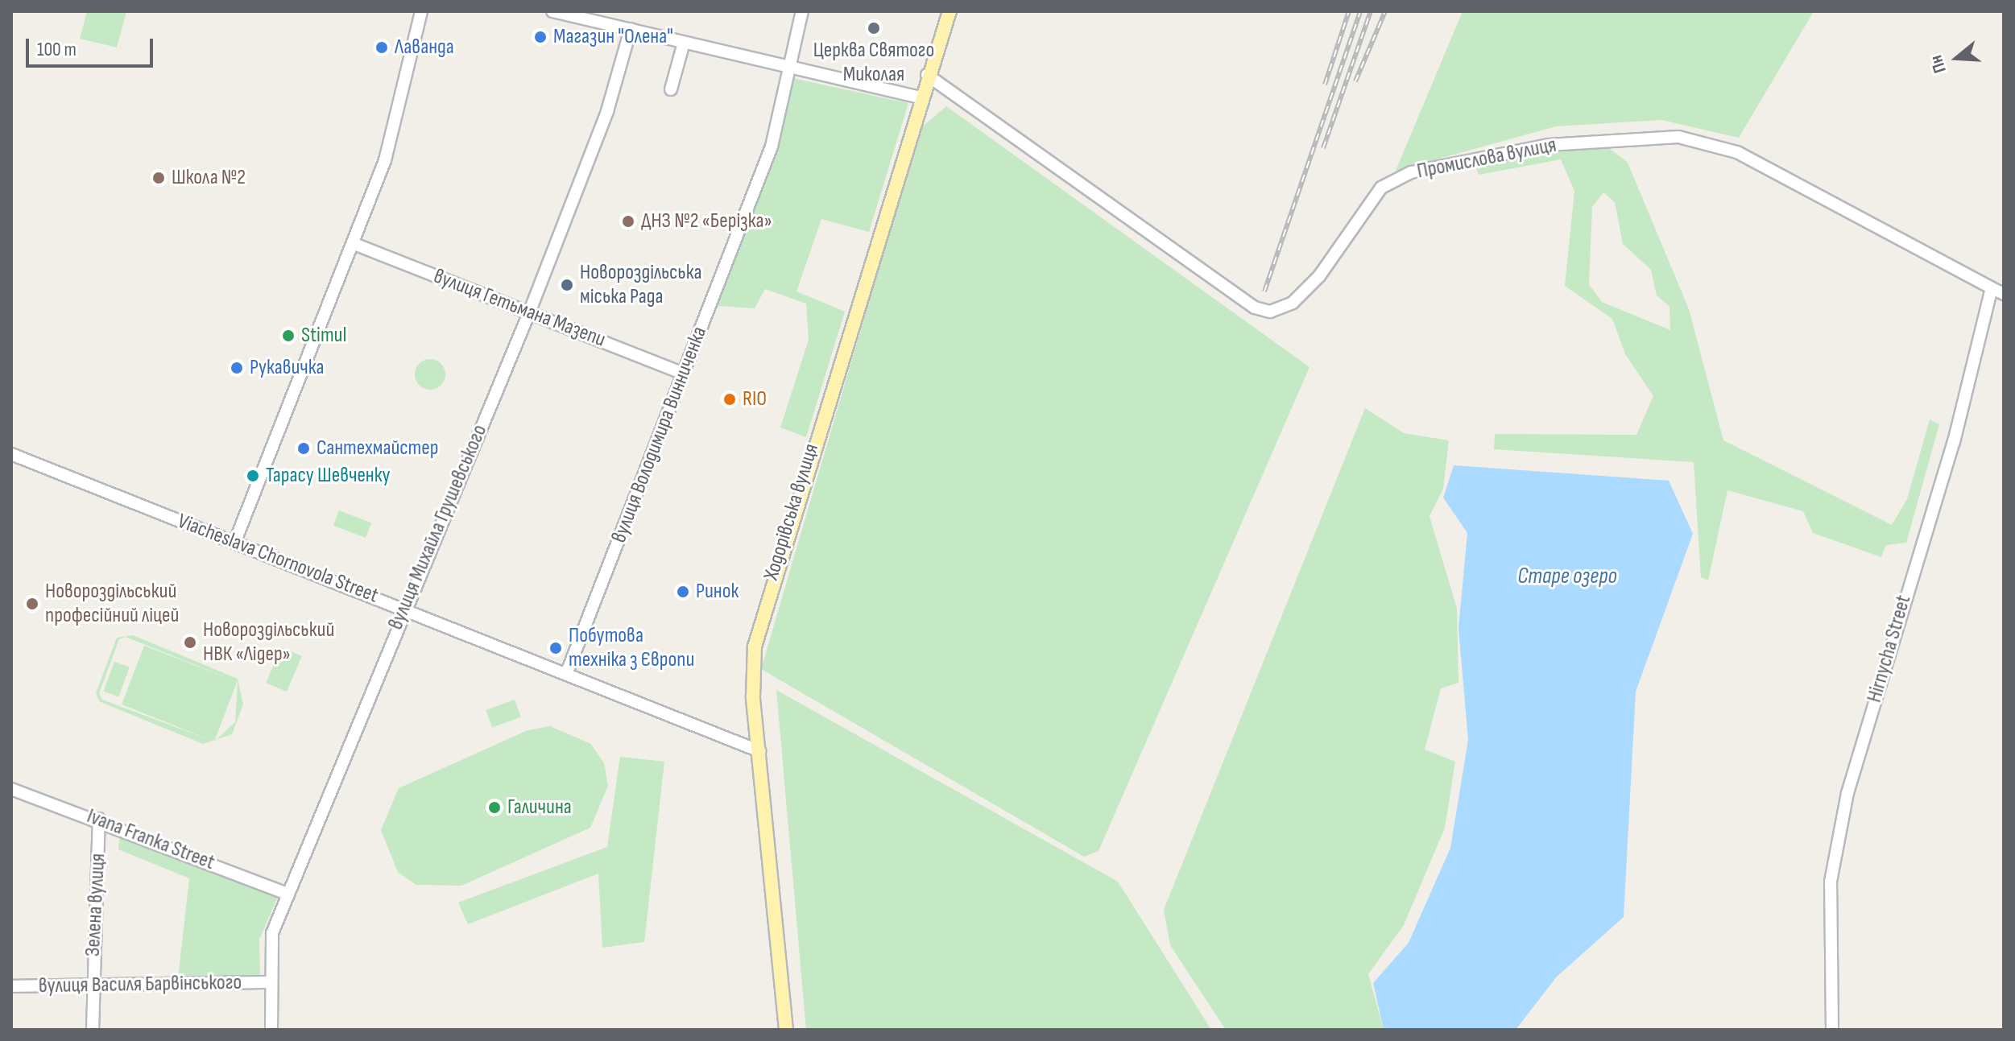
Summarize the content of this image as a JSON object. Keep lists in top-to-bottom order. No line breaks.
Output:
{"streets":{"main road":["Ходорівська вулиця"],"street":["Промислова вулиця","вулиця Гетьмана Мазепи","вулиця Володимира Винниченка","вулиця Михайла Грушевського","Viacheslava Chornovola Street","Hirnycha Street","Ivana Franka Street","Зелена вулиця","вулиця Василя Барвінського"]},"crossings":[["Промислова вулиця","Ходорівська вулиця"],["Промислова вулиця","Hirnycha Street"],["вулиця Гетьмана Мазепи","вулиця Володимира Винниченка"],["вулиця Гетьмана Мазепи","вулиця Михайла Грушевського"],["вулиця Володимира Винниченка","Viacheslava Chornovola Street"],["Ходорівська вулиця","Viacheslava Chornovola Street"],["вулиця Михайла Грушевського","Viacheslava Chornovola Street"],["вулиця Михайла Грушевського","Ivana Franka Street"],["вулиця Михайла Грушевського","вулиця Василя Барвінського"],["Ivana Franka Street","Зелена вулиця"],["Зелена вулиця","вулиця Василя Барвінського"]],"water":["Старе озеро"],"places":["Церква Святого Миколая","Магазин \"Олена\"","Лаванда","Школа №2","ДНЗ №2 «Берізка»","Новороздільська міська Рада","Stimul","Рукавичка","RIO","Сантехмайстер","Тарасу Шевченку","Ринок","Новороздільський професійний ліцей","Новороздільський НВК «Лідер»","Побутова техніка з Європи","Галичина"],"scale_bar":"100 m","north":"left"}
